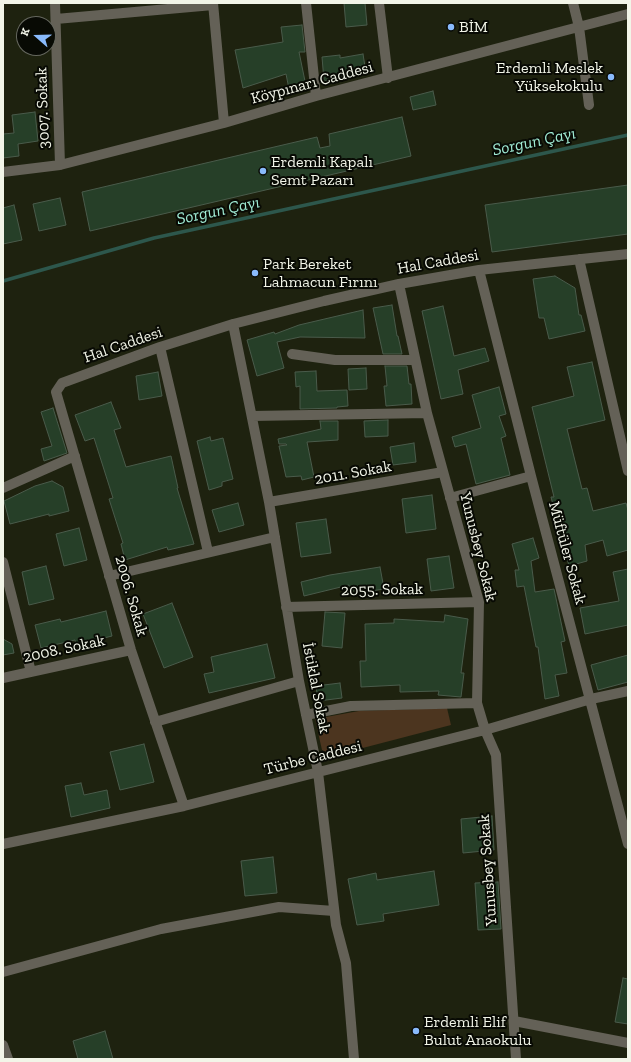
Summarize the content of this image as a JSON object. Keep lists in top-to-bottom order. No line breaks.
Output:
{"streets":{"street":["Köypınarı Caddesi","3007. Sokak","Hal Caddesi","2011. Sokak","Yunusbey Sokak","Müftüler Sokak","2055. Sokak","2006. Sokak","2008. Sokak","İstiklal Sokak","Türbe Caddesi"]},"crossings":[["Köypınarı Caddesi","3007. Sokak"],["Hal Caddesi","Yunusbey Sokak"],["Hal Caddesi","Müftüler Sokak"],["Hal Caddesi","2006. Sokak"],["Hal Caddesi","İstiklal Sokak"],["2011. Sokak","Yunusbey Sokak"],["2011. Sokak","İstiklal Sokak"],["Yunusbey Sokak","2055. Sokak"],["Yunusbey Sokak","Türbe Caddesi"],["Müftüler Sokak","Türbe Caddesi"],["2055. Sokak","İstiklal Sokak"],["2006. Sokak","2008. Sokak"],["2006. Sokak","Türbe Caddesi"],["İstiklal Sokak","Türbe Caddesi"]],"water":["Sorgun Çayı"],"places":["BİM","Erdemli Meslek Yüksekokulu","Erdemli Kapalı Semt Pazarı","Park Bereket Lahmacun Fırını","Erdemli Elif Bulut Anaokulu"],"north":"left"}
